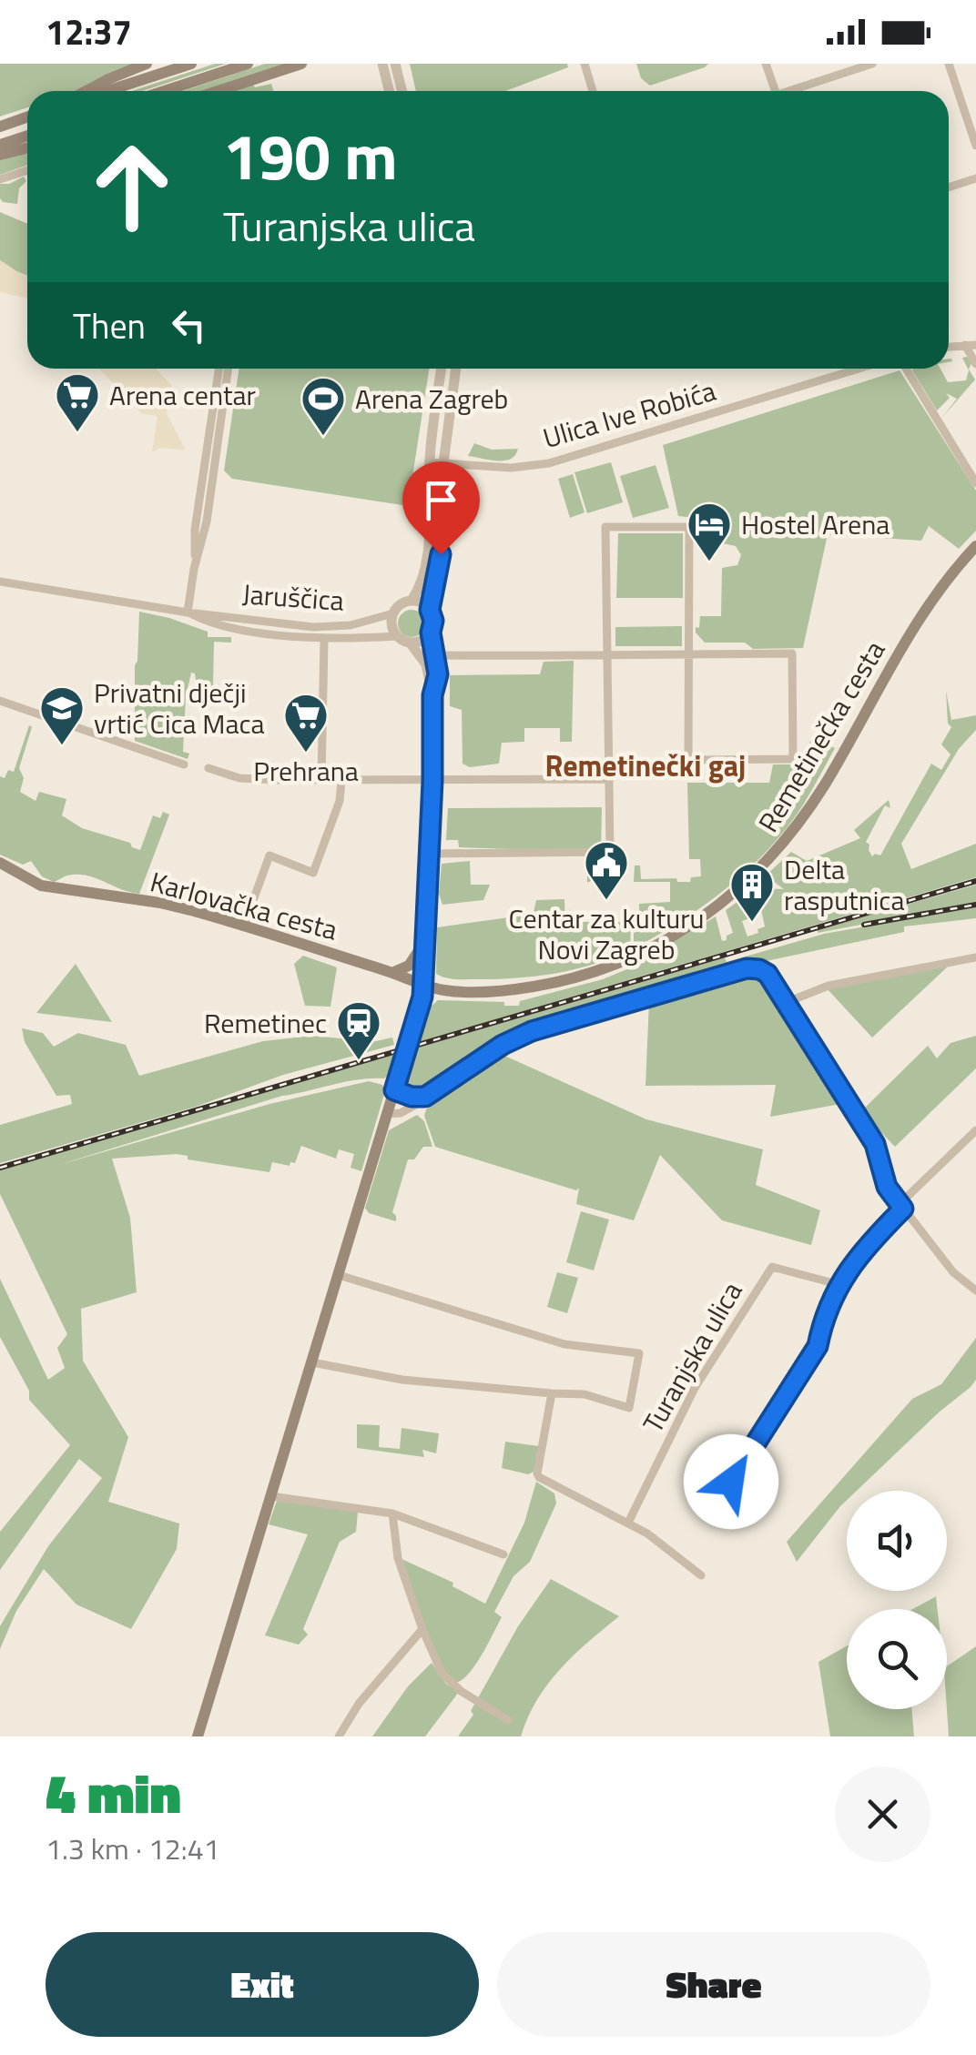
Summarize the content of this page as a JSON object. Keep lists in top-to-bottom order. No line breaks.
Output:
{"streets":{"main road":["Remetinečka cesta","Karlovačka cesta"],"street":["Ulica Ive Robića","Jaruščica","Turanjska ulica"]},"crossings":[["Remetinečka cesta","Karlovačka cesta"]],"districts":["Remetinečki gaj"],"places":{"supermarket":["Arena centar","Prehrana"],"sports":["Arena Zagreb"],"hotel":["Hostel Arena"],"school or university":["Privatni dječji vrtić Cica Maca"],"public building":["Centar za kulturu Novi Zagreb"],"building":["Delta rasputnica"],"station":["Remetinec"]},"page":{"status":"12:37","turn":["190 m","Turanjska ulica"],"then":"Then","heading":["4 min","1.3 km · 12:41"],"buttons":["Exit","Share"]}}
